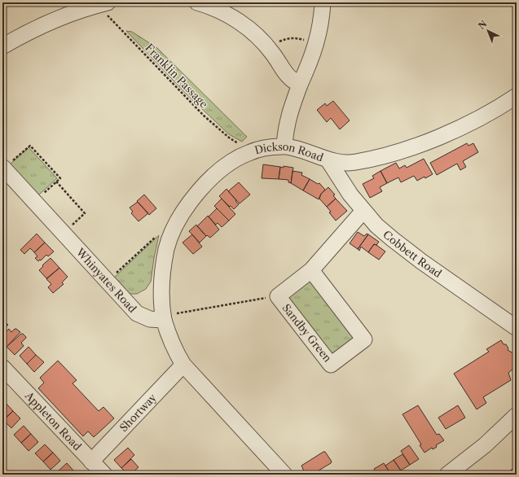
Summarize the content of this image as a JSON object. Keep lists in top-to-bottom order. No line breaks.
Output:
{"streets":{"street":["Dickson Road","Cobbett Road","Whinyates Road","Sandby Green","Shortway","Appleton Road"],"path":["Franklin Passage"]},"crossings":[["Franklin Passage","Dickson Road"],["Dickson Road","Cobbett Road"],["Dickson Road","Whinyates Road"],["Cobbett Road","Sandby Green"],["Shortway","Appleton Road"]],"north":"top left"}
